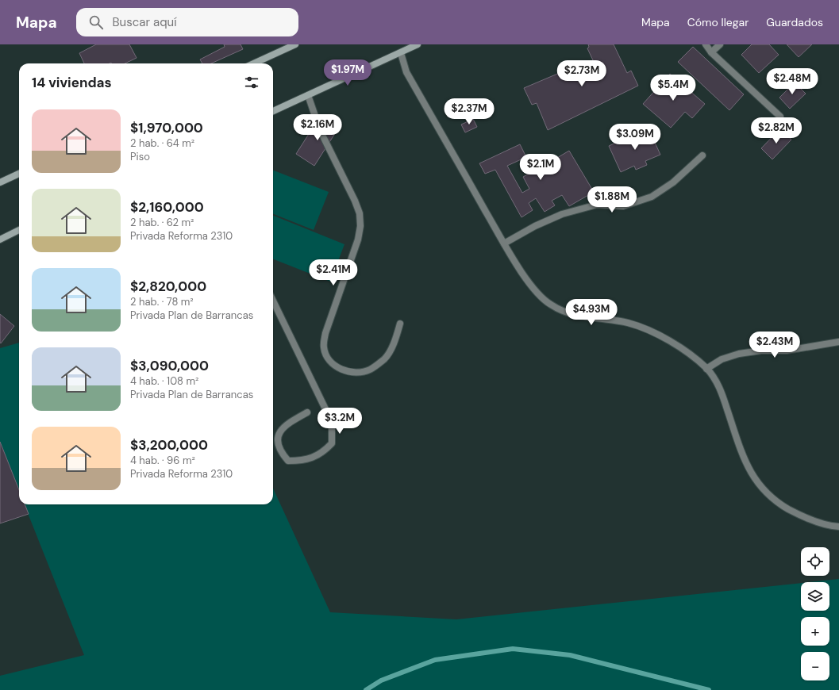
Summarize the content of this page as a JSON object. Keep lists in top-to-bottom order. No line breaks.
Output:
{"page":{"header":"Mapa","search":"Buscar aquí","nav":["Mapa","Cómo llegar","Guardados"],"price":["$1.97M","$2.73M","$2.48M","$5.4M","$2.37M","$2.16M","$2.82M","$3.09M","$2.1M","$1.88M","$2.41M","$4.93M","$2.43M","$3.2M"],"heading":"14 viviendas","list":[{"name":"$1,970,000","note":"2 hab. · 64 m² · Piso"},{"name":"$2,160,000","note":"2 hab. · 62 m² · Privada Reforma 2310"},{"name":"$2,820,000","note":"2 hab. · 78 m² · Privada Plan de Barrancas"},{"name":"$3,090,000","note":"4 hab. · 108 m² · Privada Plan de Barrancas"},{"name":"$3,200,000","note":"4 hab. · 96 m² · Privada Reforma 2310"}],"map_buttons":["+","−"]}}
